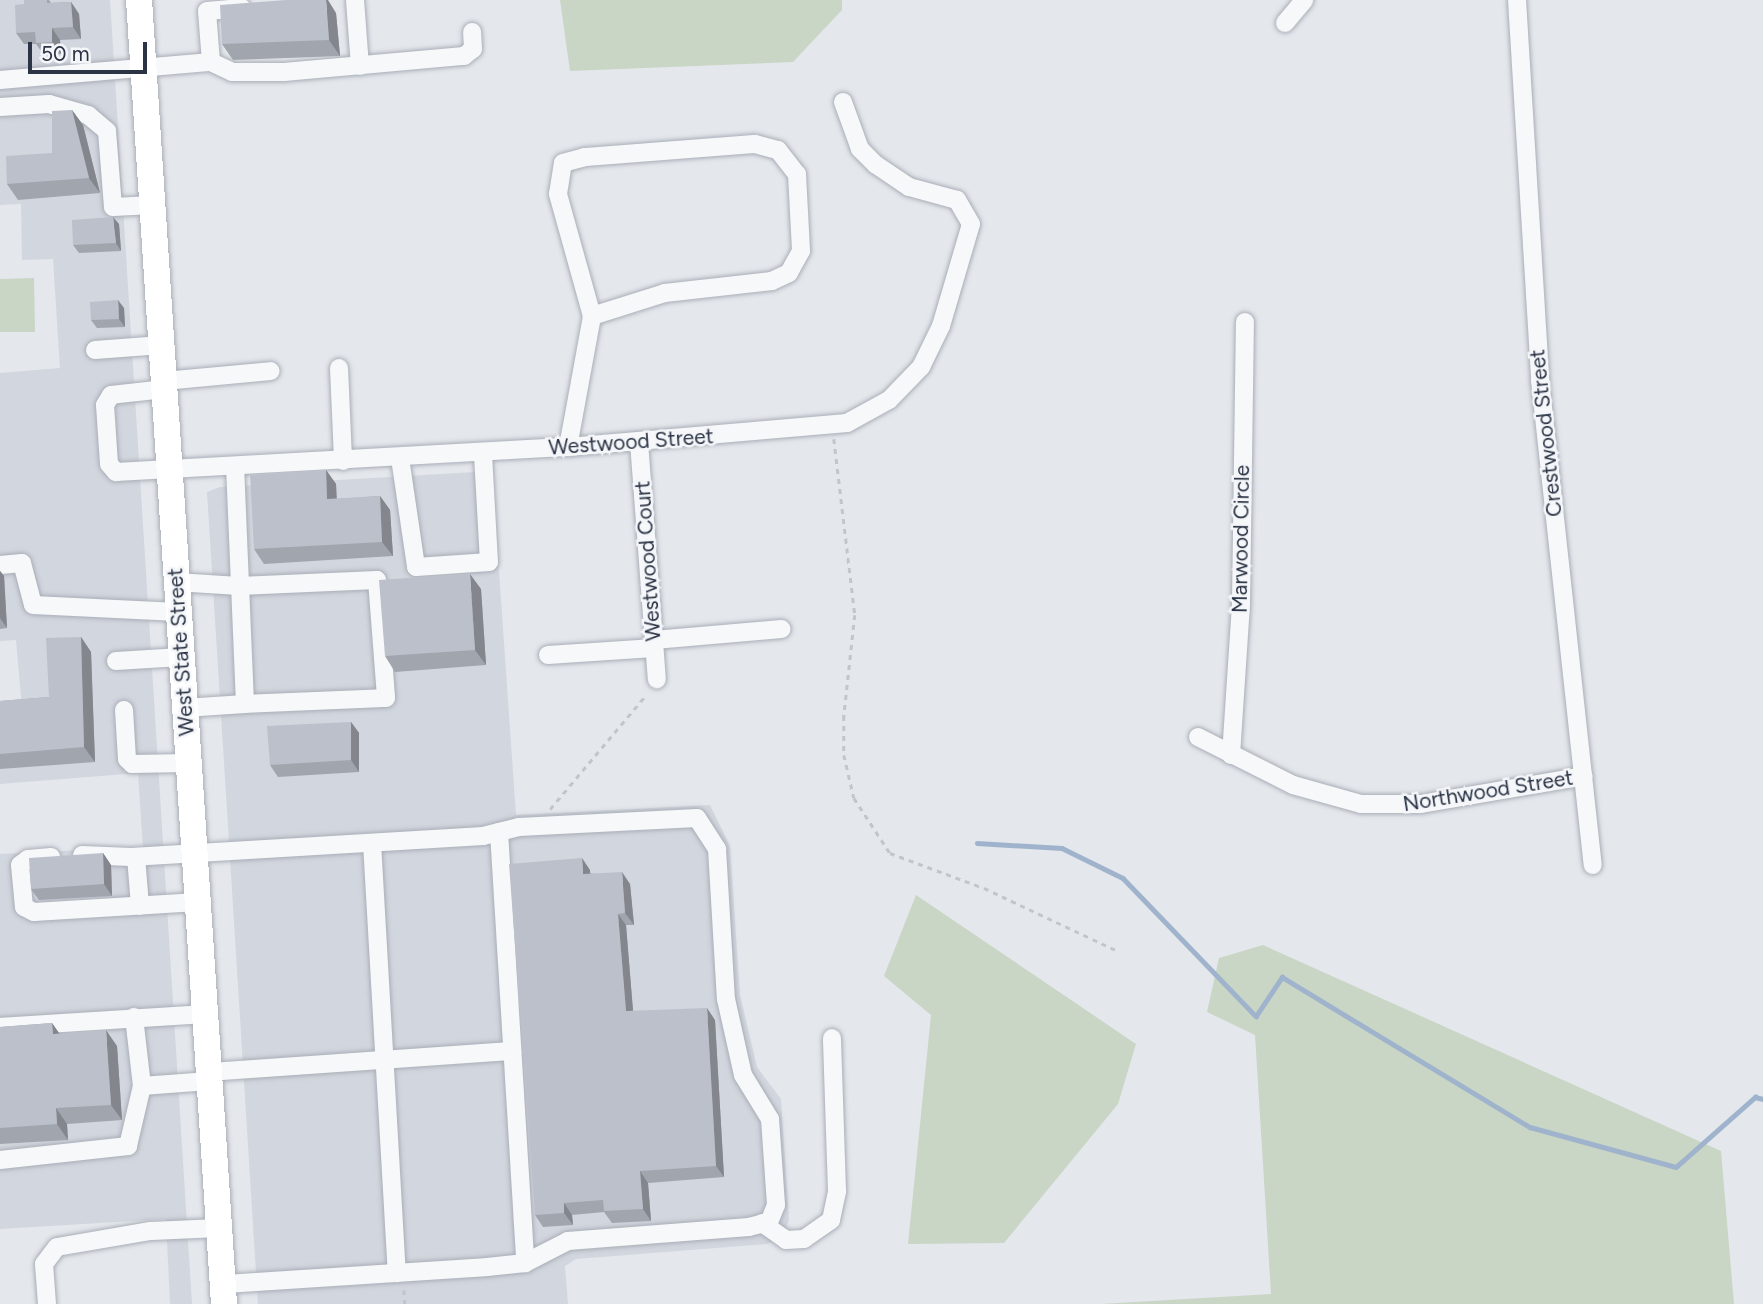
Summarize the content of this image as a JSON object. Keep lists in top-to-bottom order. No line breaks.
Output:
{"streets":{"highway":["West State Street"],"street":["Crestwood Street","Westwood Street","Marwood Circle","Westwood Court","Northwood Street"]},"crossings":[["Crestwood Street","Northwood Street"],["Westwood Street","Westwood Court"],["Westwood Street","West State Street"],["Marwood Circle","Northwood Street"]],"scale_bar":"50 m"}
